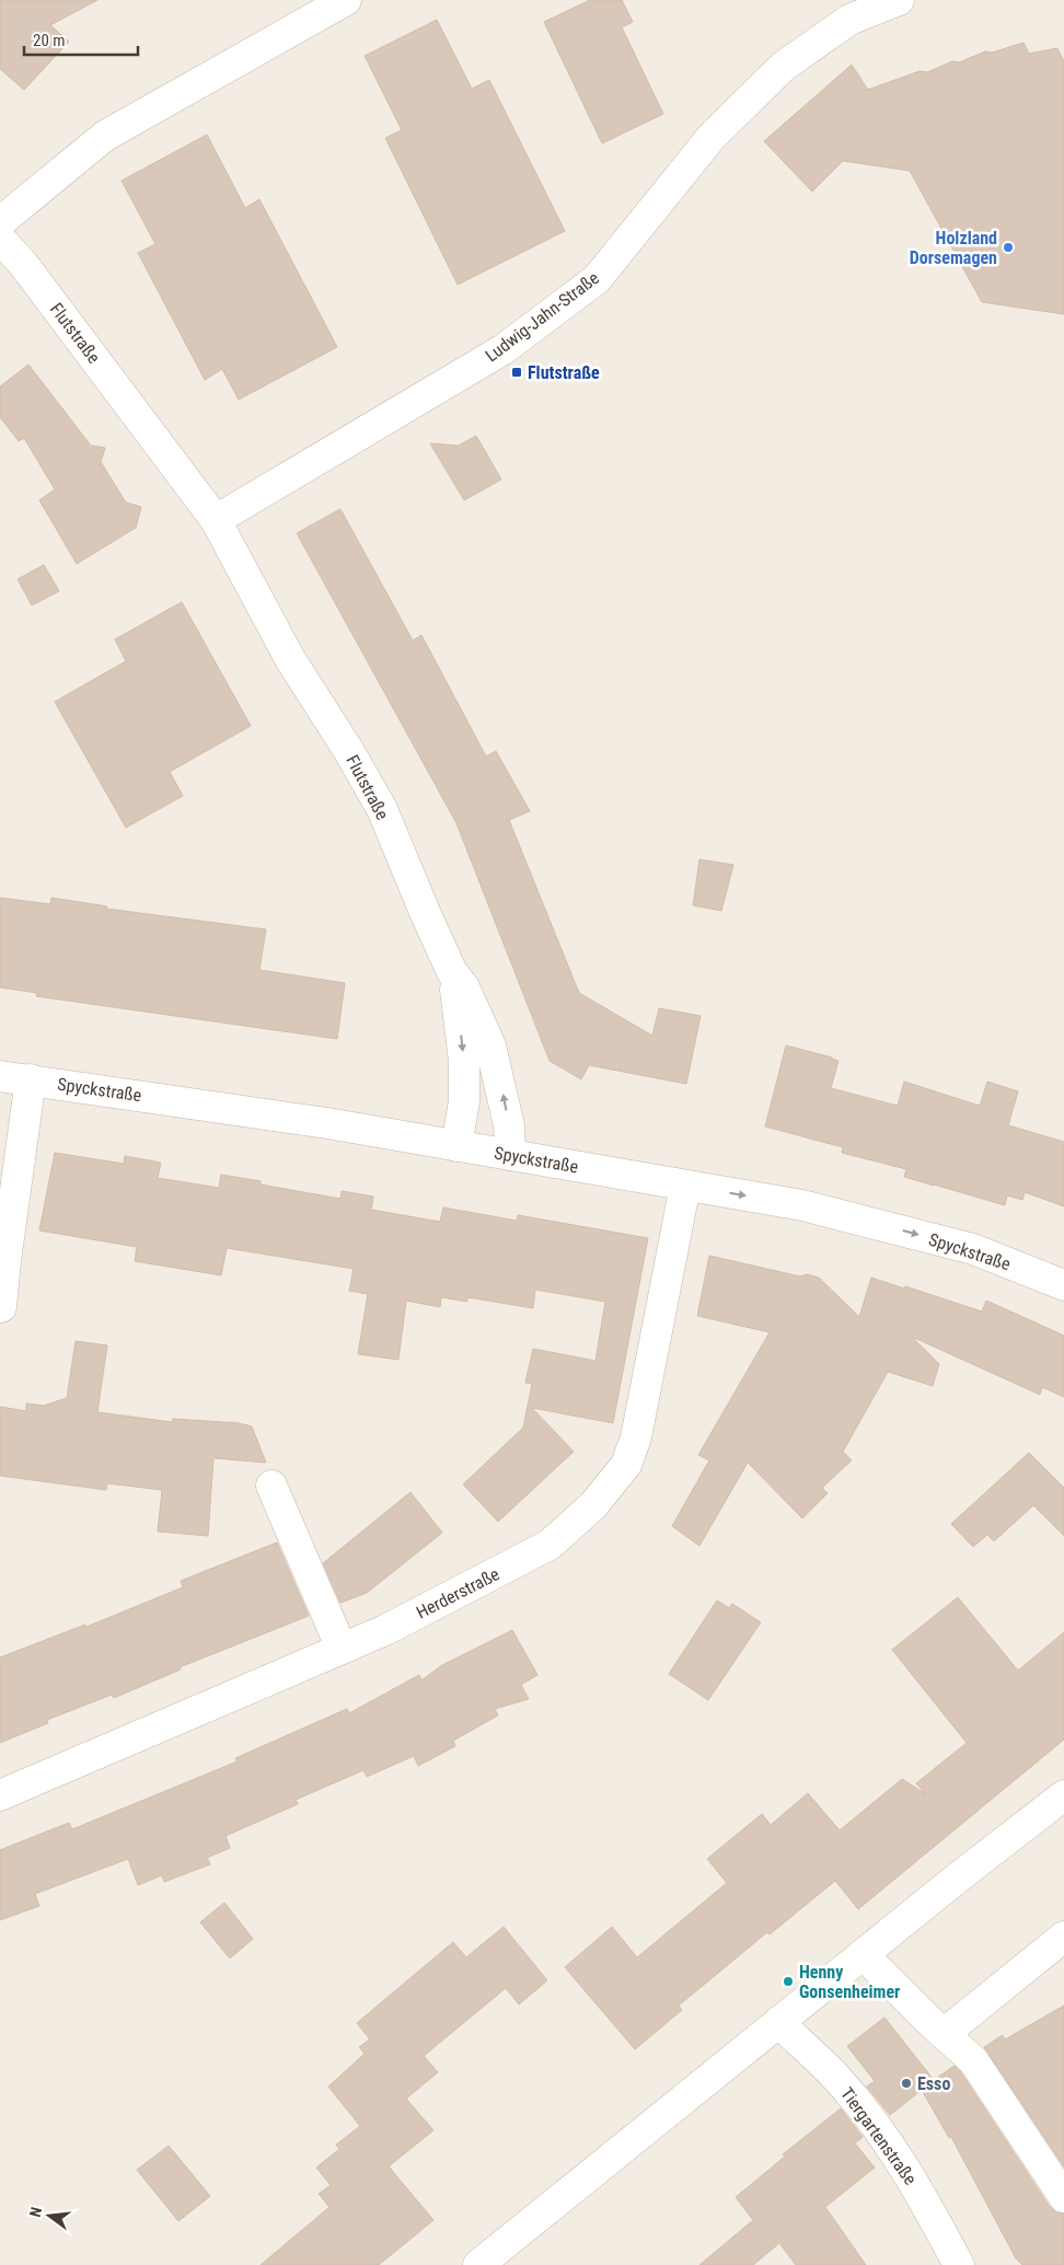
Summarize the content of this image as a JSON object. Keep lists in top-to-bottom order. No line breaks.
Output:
{"streets":{"street":["Ludwig-Jahn-Straße","Flutstraße","Spyckstraße","Herderstraße","Tiergartenstraße"]},"crossings":[["Ludwig-Jahn-Straße","Flutstraße"],["Flutstraße","Spyckstraße"],["Spyckstraße","Herderstraße"]],"one_way":["Spyckstraße"],"places":{"other":["Holzland Dorsemagen","Henny Gonsenheimer","Esso"],"transit":["Flutstraße"]},"scale_bar":"20 m","north":"left"}
